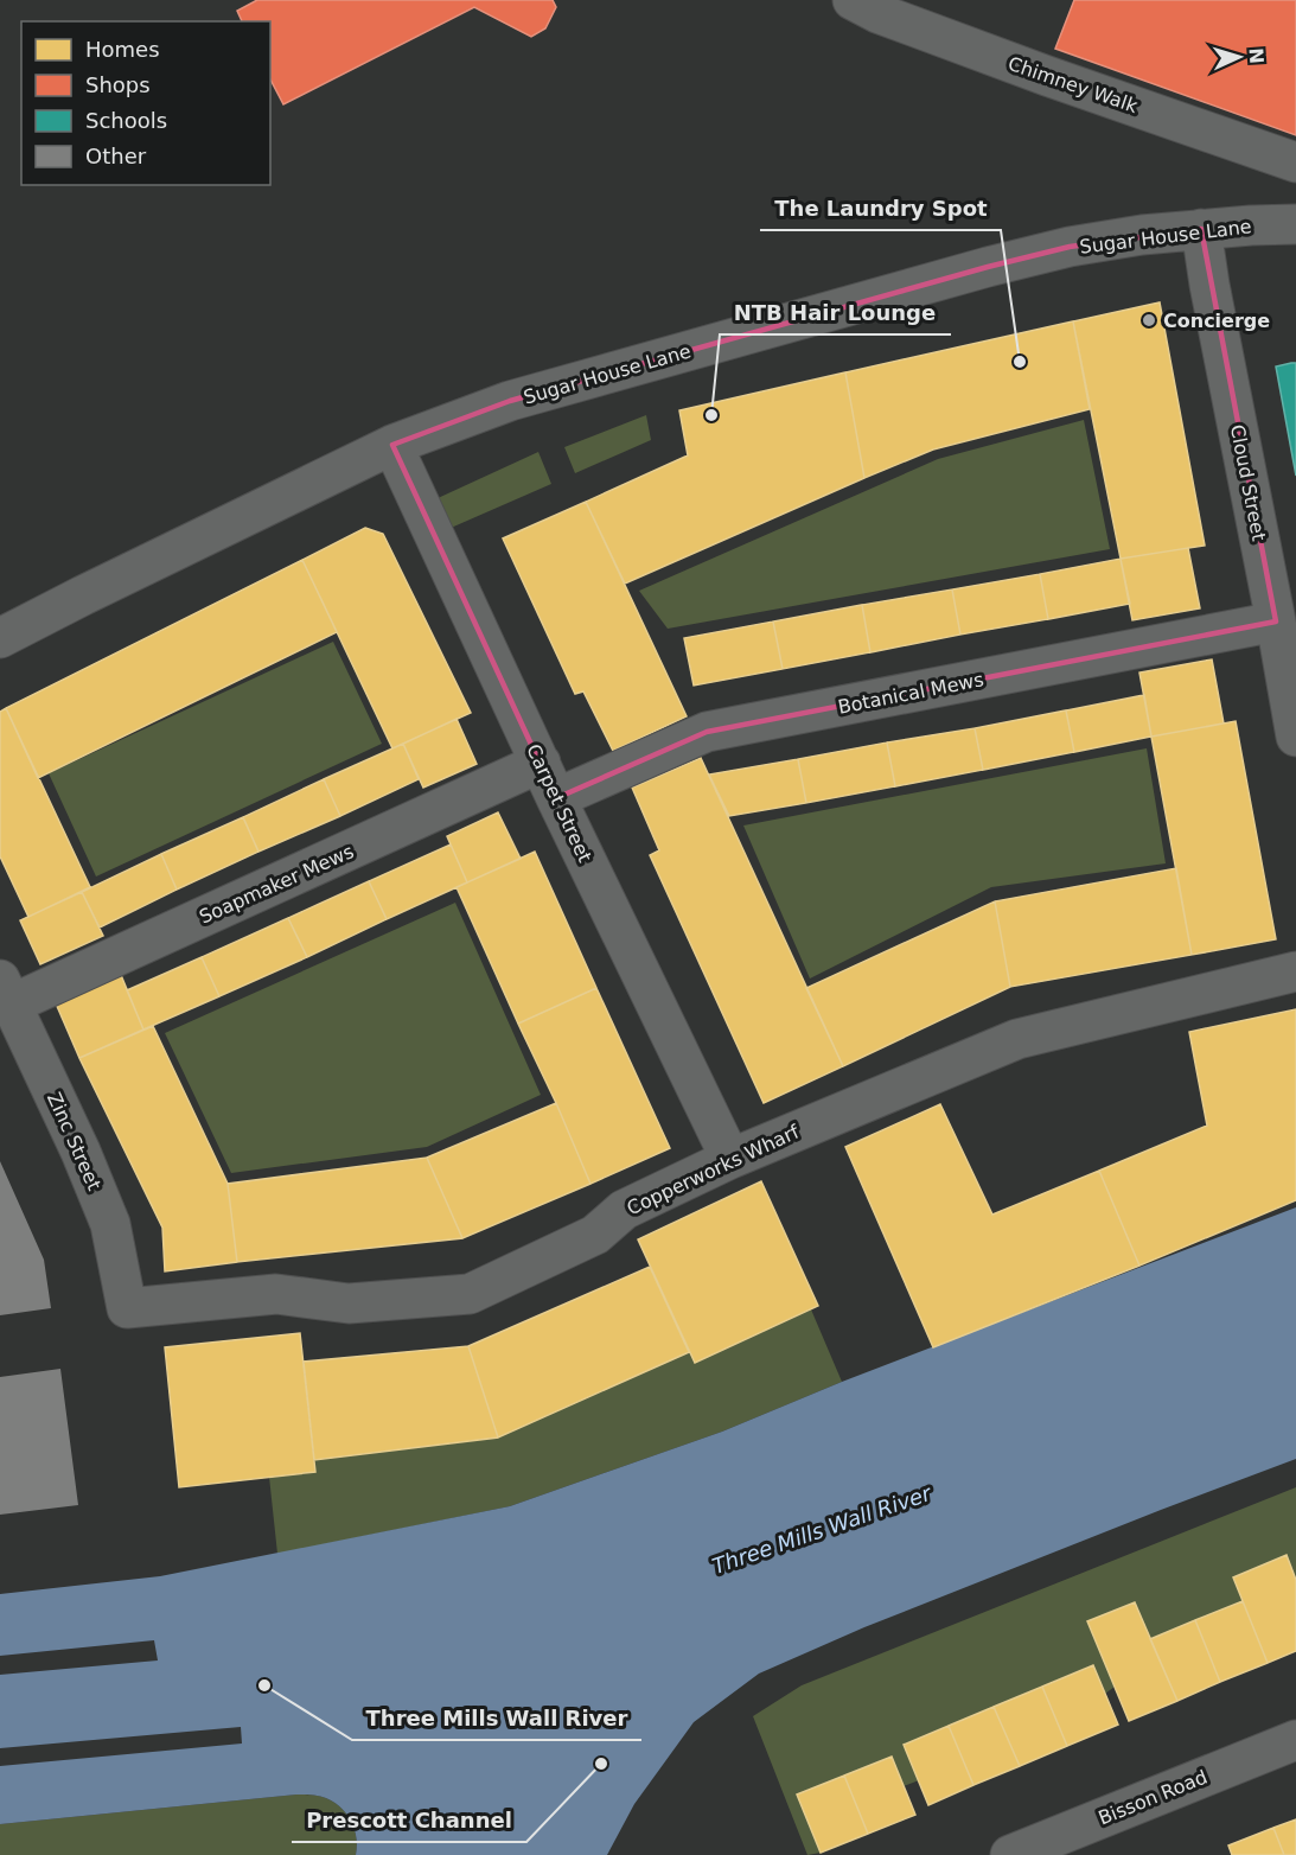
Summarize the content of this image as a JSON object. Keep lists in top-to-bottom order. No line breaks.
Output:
{"streets":{"street":["Chimney Walk","Sugar House Lane","Cloud Street","Botanical Mews","Carpet Street","Soapmaker Mews","Zinc Street","Copperworks Wharf","Bisson Road"]},"crossings":[["Sugar House Lane","Cloud Street"],["Sugar House Lane","Carpet Street"],["Cloud Street","Botanical Mews"],["Botanical Mews","Carpet Street"],["Carpet Street","Soapmaker Mews"],["Carpet Street","Copperworks Wharf"],["Soapmaker Mews","Zinc Street"],["Zinc Street","Copperworks Wharf"]],"water":["Three Mills Wall River"],"places":["Concierge","The Laundry Spot","NTB Hair Lounge","Three Mills Wall River","Prescott Channel"],"legend":["Homes","Shops","Schools","Other"],"north":"right"}
